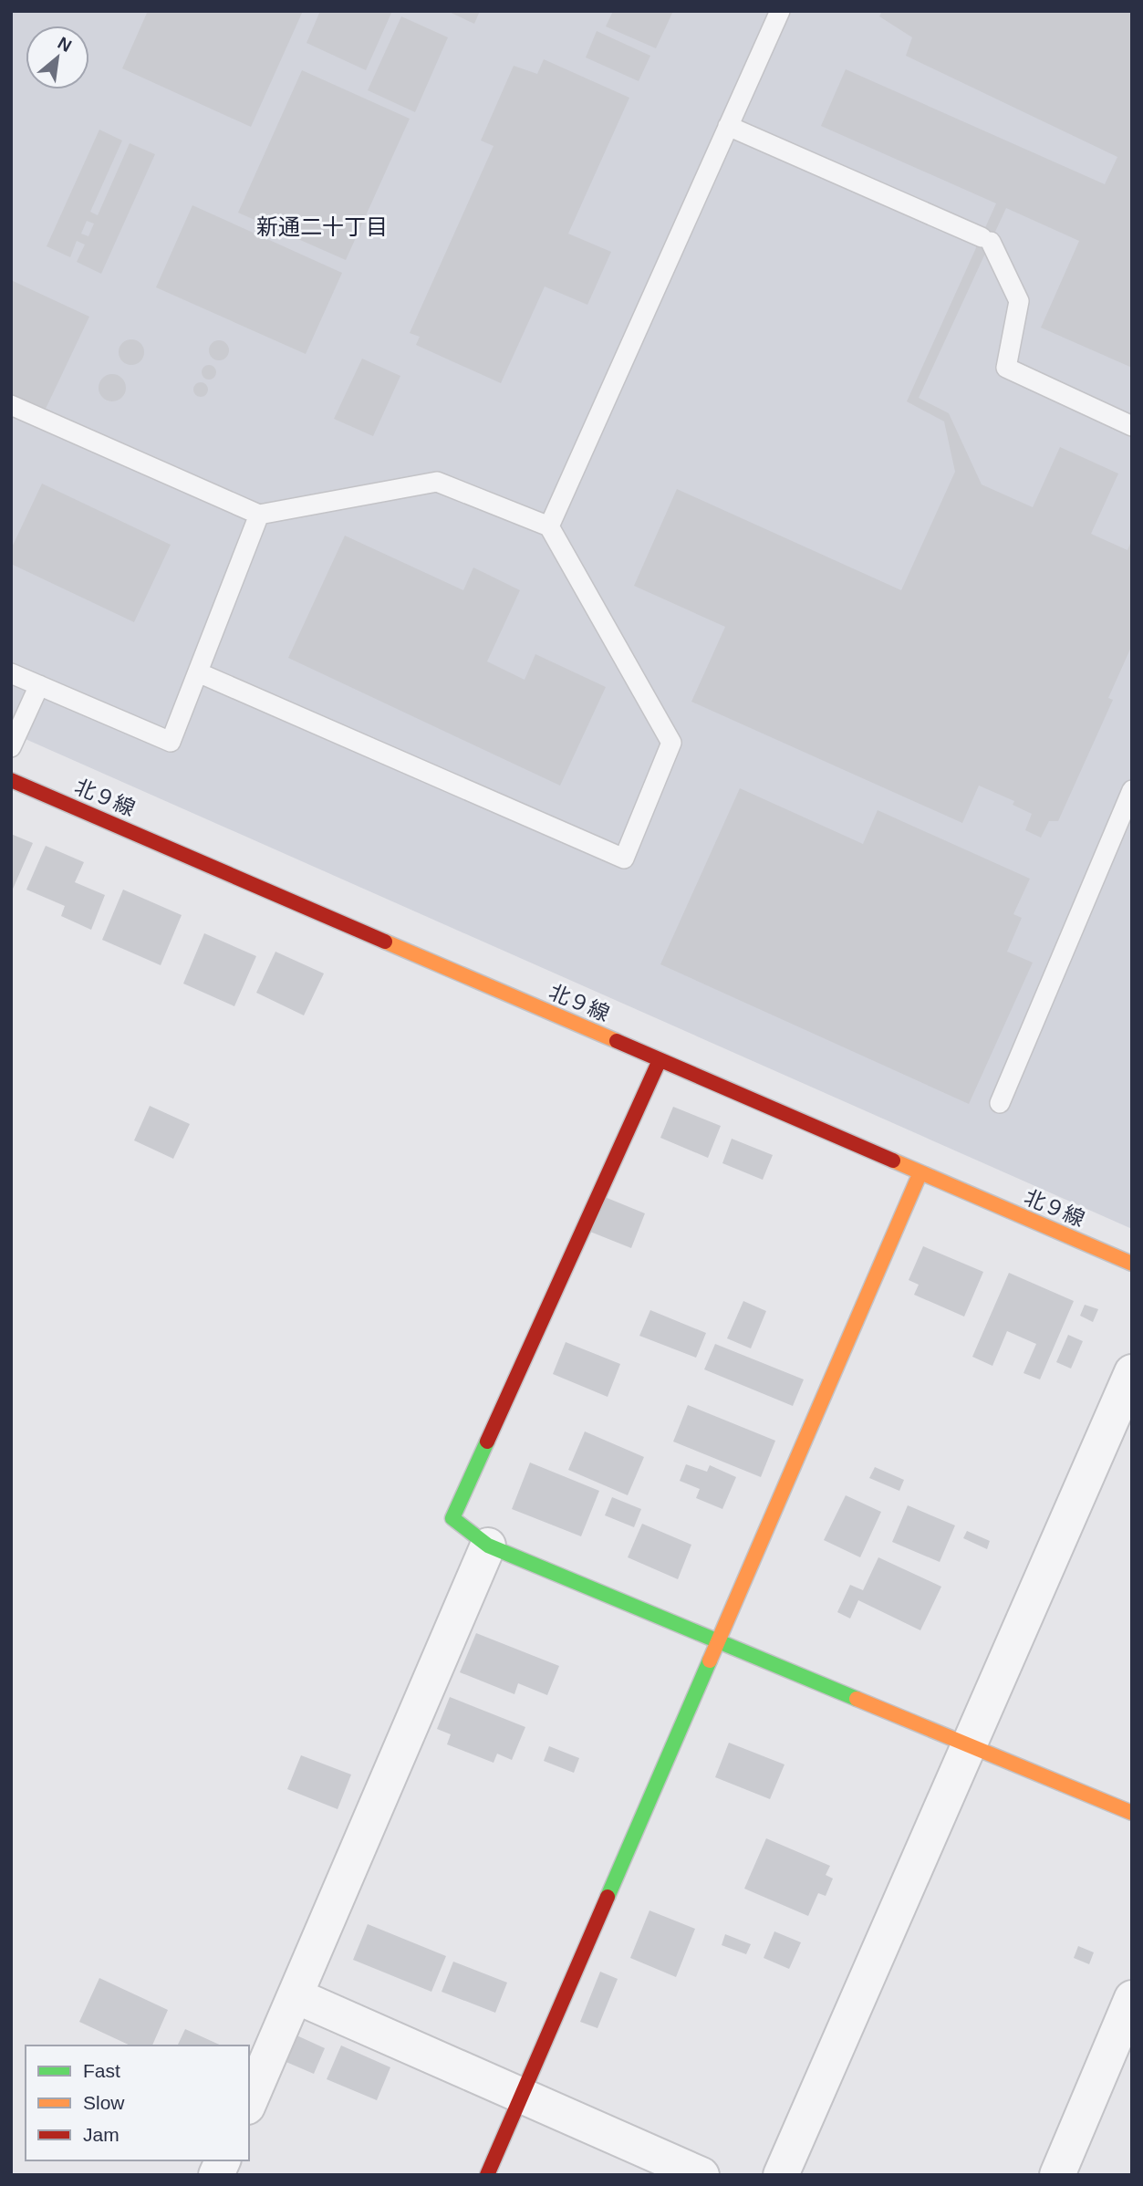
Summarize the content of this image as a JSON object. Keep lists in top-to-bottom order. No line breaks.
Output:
{"streets":{"street":["北９線"]},"districts":["新通二十丁目"],"legend":["Fast","Slow","Jam"],"north":"top right"}
